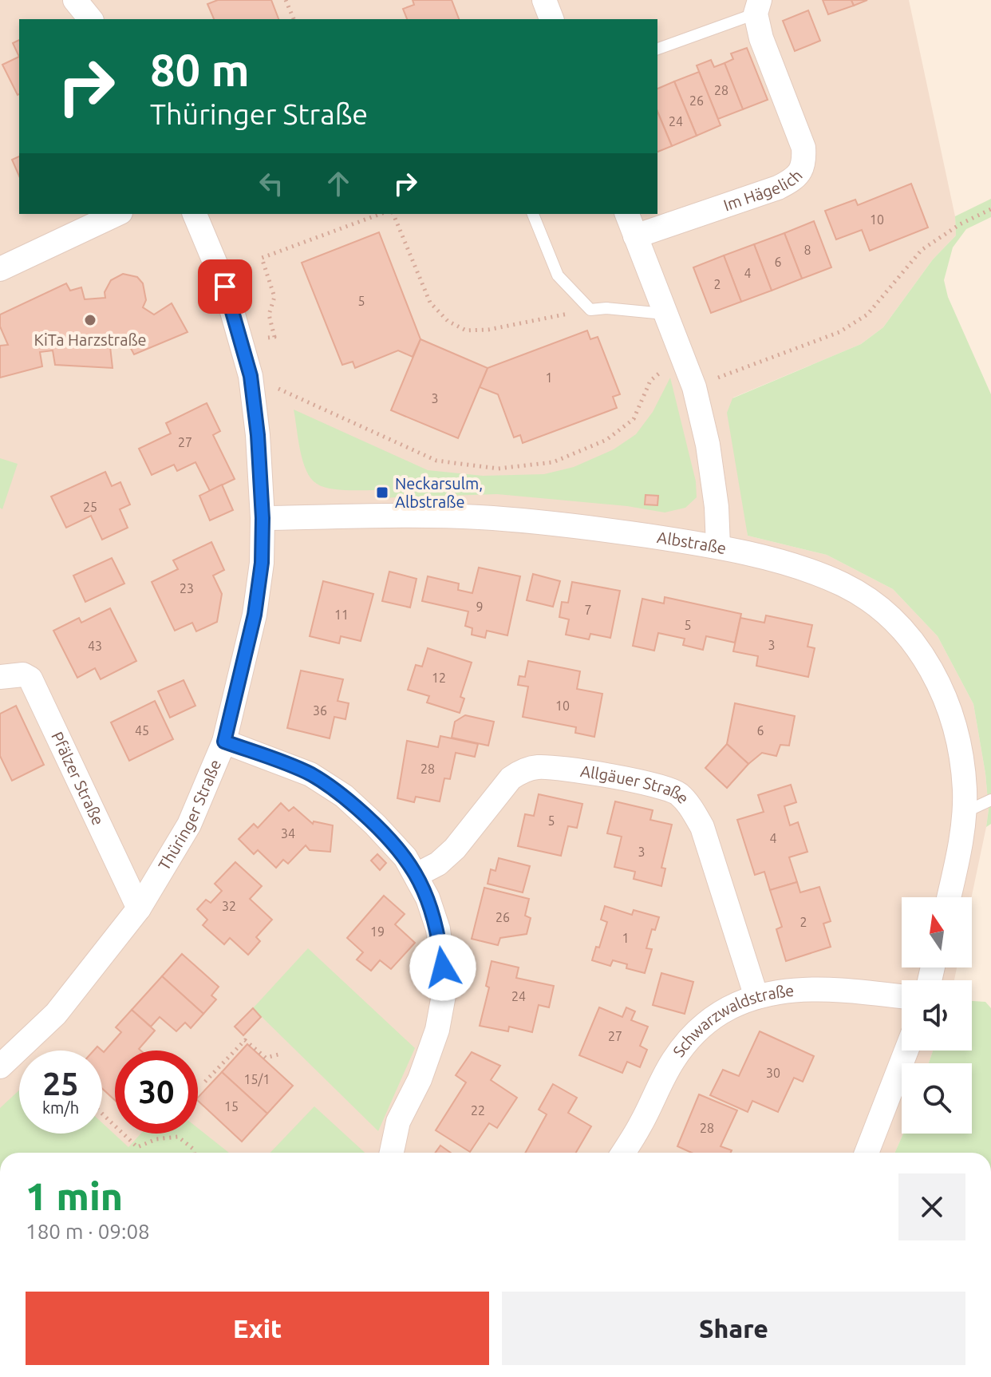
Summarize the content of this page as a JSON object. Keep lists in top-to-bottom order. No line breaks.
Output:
{"streets":{"street":["Im Hägelich","Albstraße","Pfälzer Straße","Allgäuer Straße","Thüringer Straße","Schwarzwaldstraße"]},"crossings":[["Albstraße","Thüringer Straße"],["Pfälzer Straße","Thüringer Straße"],["Allgäuer Straße","Schwarzwaldstraße"]],"places":{"other":["KiTa Harzstraße"],"transit":["Neckarsulm, Albstraße"]},"house_numbers":["28","26","24","10","8","6","4","2","5","1","3","27","25","23","9","7","11","5","3","43","12","10","36","45","6","28","5","34","4","3","32","26","2","19","1","24","27","30","15/1","15","22","28"],"north":"top","page":{"turn":["80 m","Thüringer Straße"],"speed":"25 km/h","limit":"30","heading":["1 min","180 m · 09:08"],"buttons":["Exit","Share"]}}
